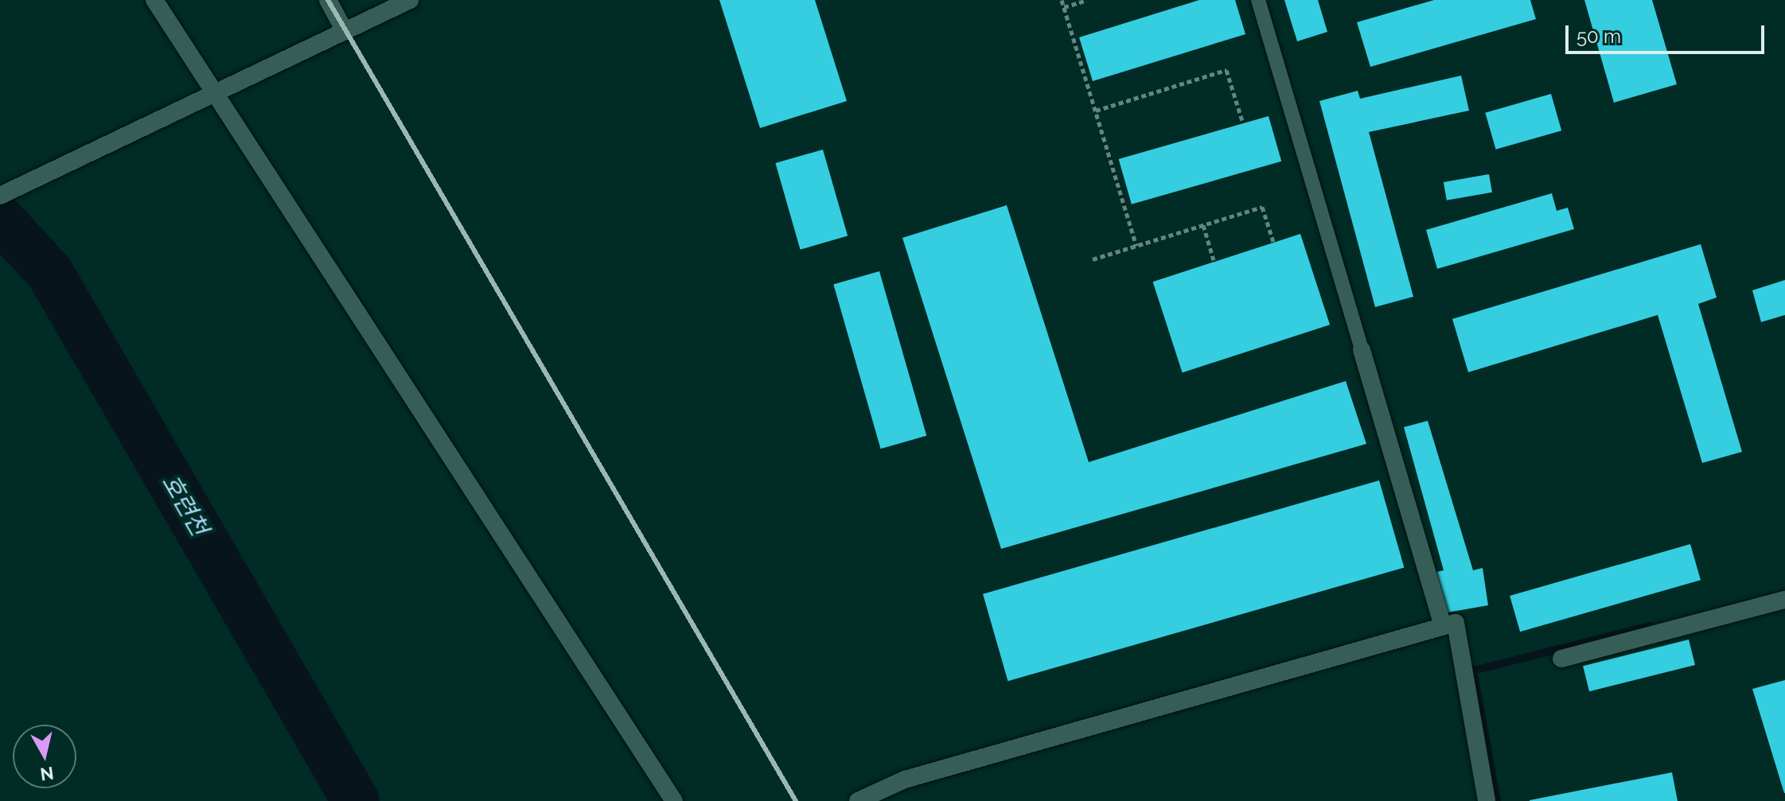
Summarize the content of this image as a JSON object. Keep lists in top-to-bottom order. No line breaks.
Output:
{"water":["호련천"],"scale_bar":"50 m","north":"bottom"}
